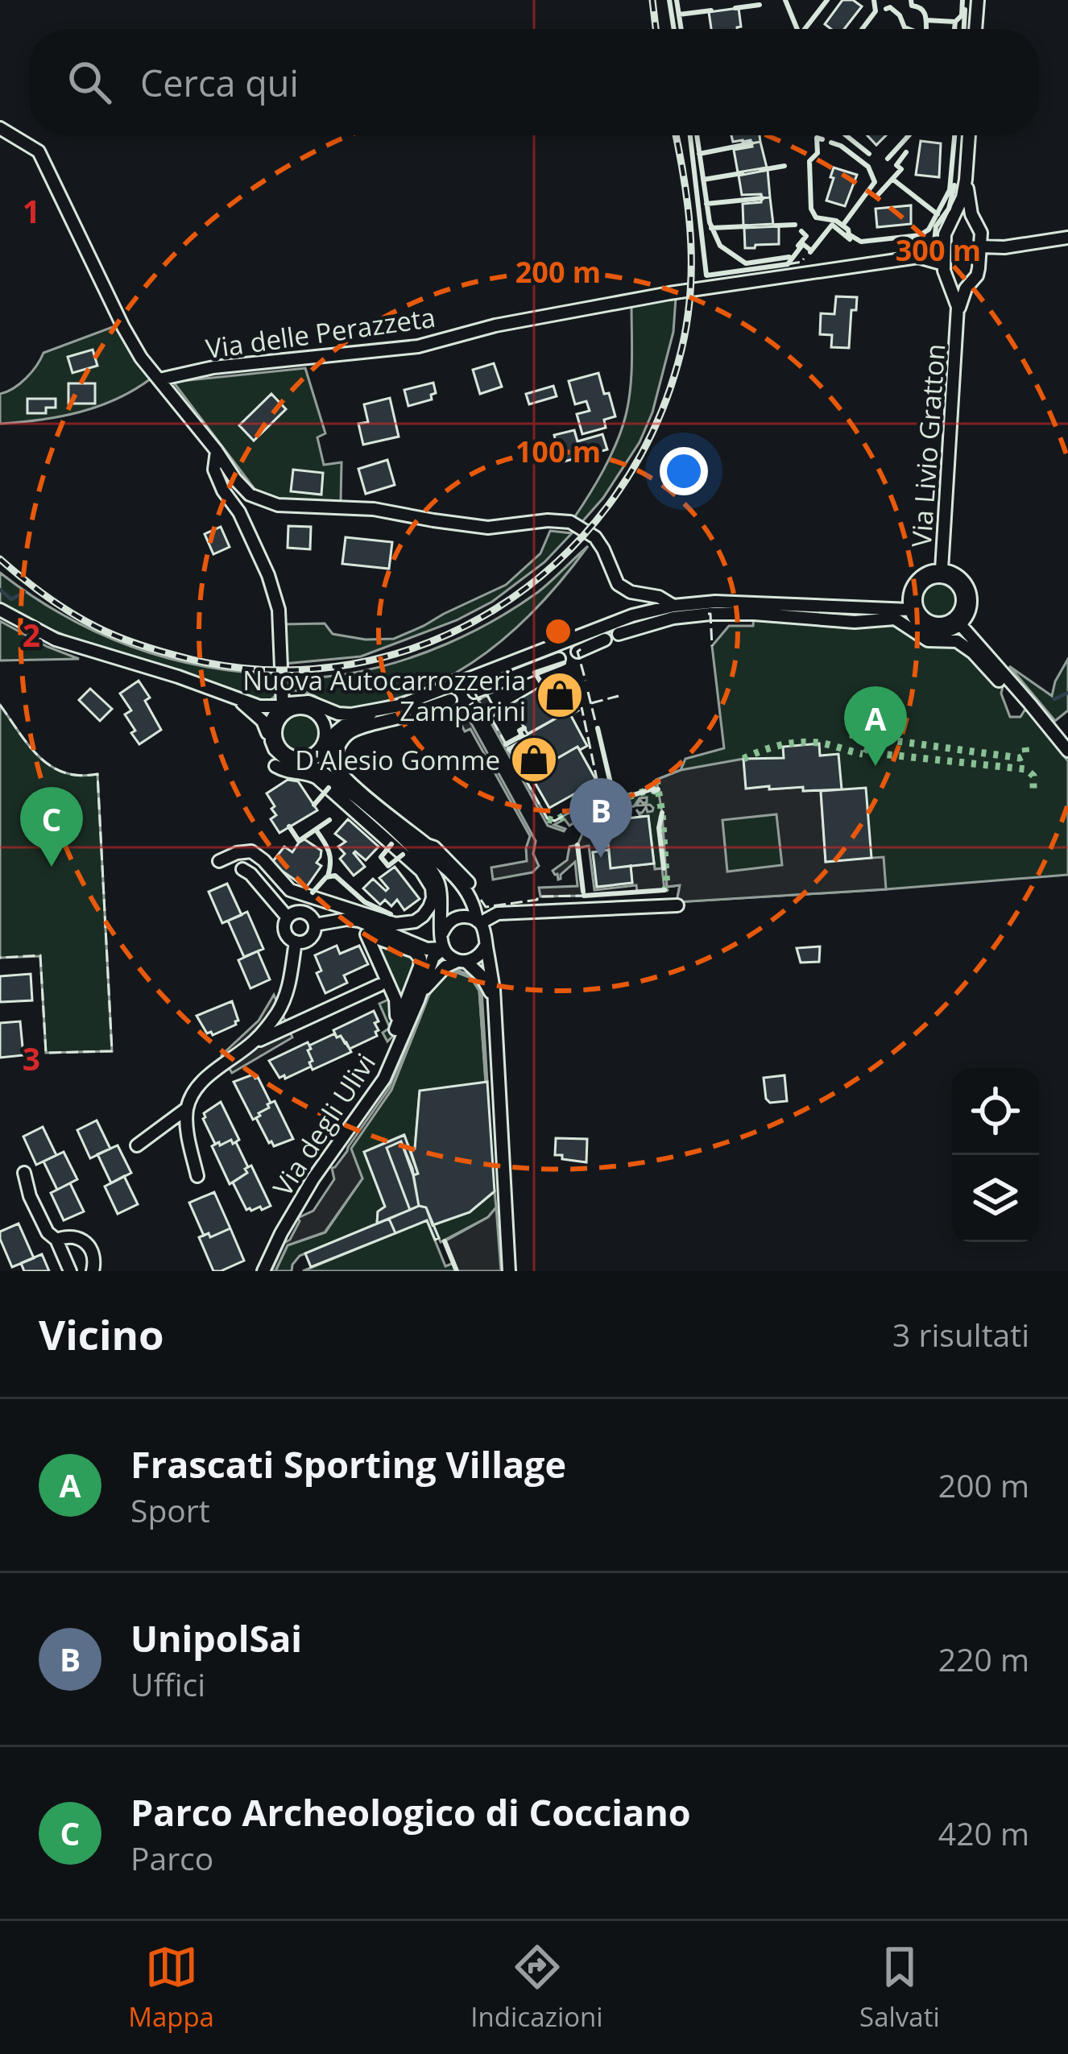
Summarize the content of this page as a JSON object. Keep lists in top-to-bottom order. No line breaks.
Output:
{"streets":{"street":["Via delle Perazzeta","Via Livio Gratton","Via degli Ulivi"]},"crossings":[["Via delle Perazzeta","Via Livio Gratton"]],"places":{"shop":["Nuova Autocarrozzeria Zamparini","D'Alesio Gomme"]},"page":{"search":"Cerca qui","pins":["A","B","C"],"heading":["Vicino","3 risultati"],"list":[{"mark":"A","name":"Frascati Sporting Village","note":"Sport","value":"200 m"},{"mark":"B","name":"UnipolSai","note":"Uffici","value":"220 m"},{"mark":"C","name":"Parco Archeologico di Cocciano","note":"Parco","value":"420 m"}],"nav":["Mappa","Indicazioni","Salvati"]},"grid":{"rows":["1","2","3"]},"rings":["300 m","200 m","100 m"]}
